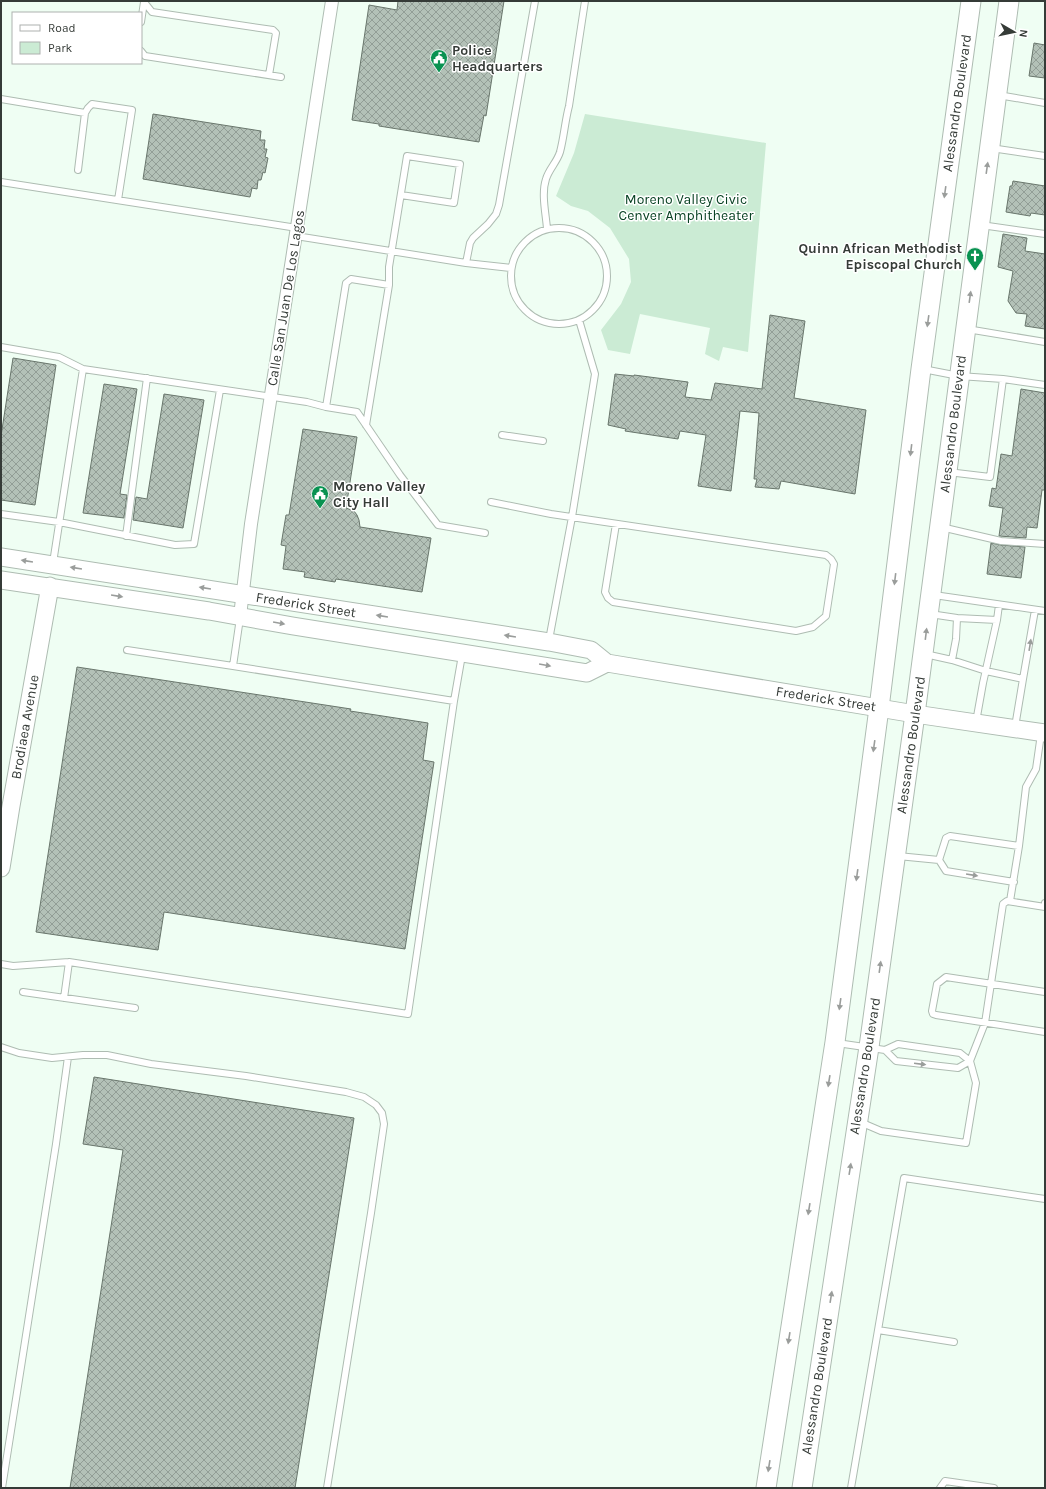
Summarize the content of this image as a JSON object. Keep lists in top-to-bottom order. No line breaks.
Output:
{"streets":{"main road":["Alessandro Boulevard","Frederick Street","Brodiaea Avenue"],"street":["Calle San Juan De Los Lagos"]},"crossings":[["Alessandro Boulevard","Frederick Street"],["Calle San Juan De Los Lagos","Frederick Street"],["Frederick Street","Brodiaea Avenue"]],"parks":["Moreno Valley Civic Cenver Amphitheater"],"places":{"public building":["Police Headquarters","Moreno Valley City Hall"],"church":["Quinn African Methodist Episcopal Church"]},"legend":["Road","Park"],"north":"right"}
